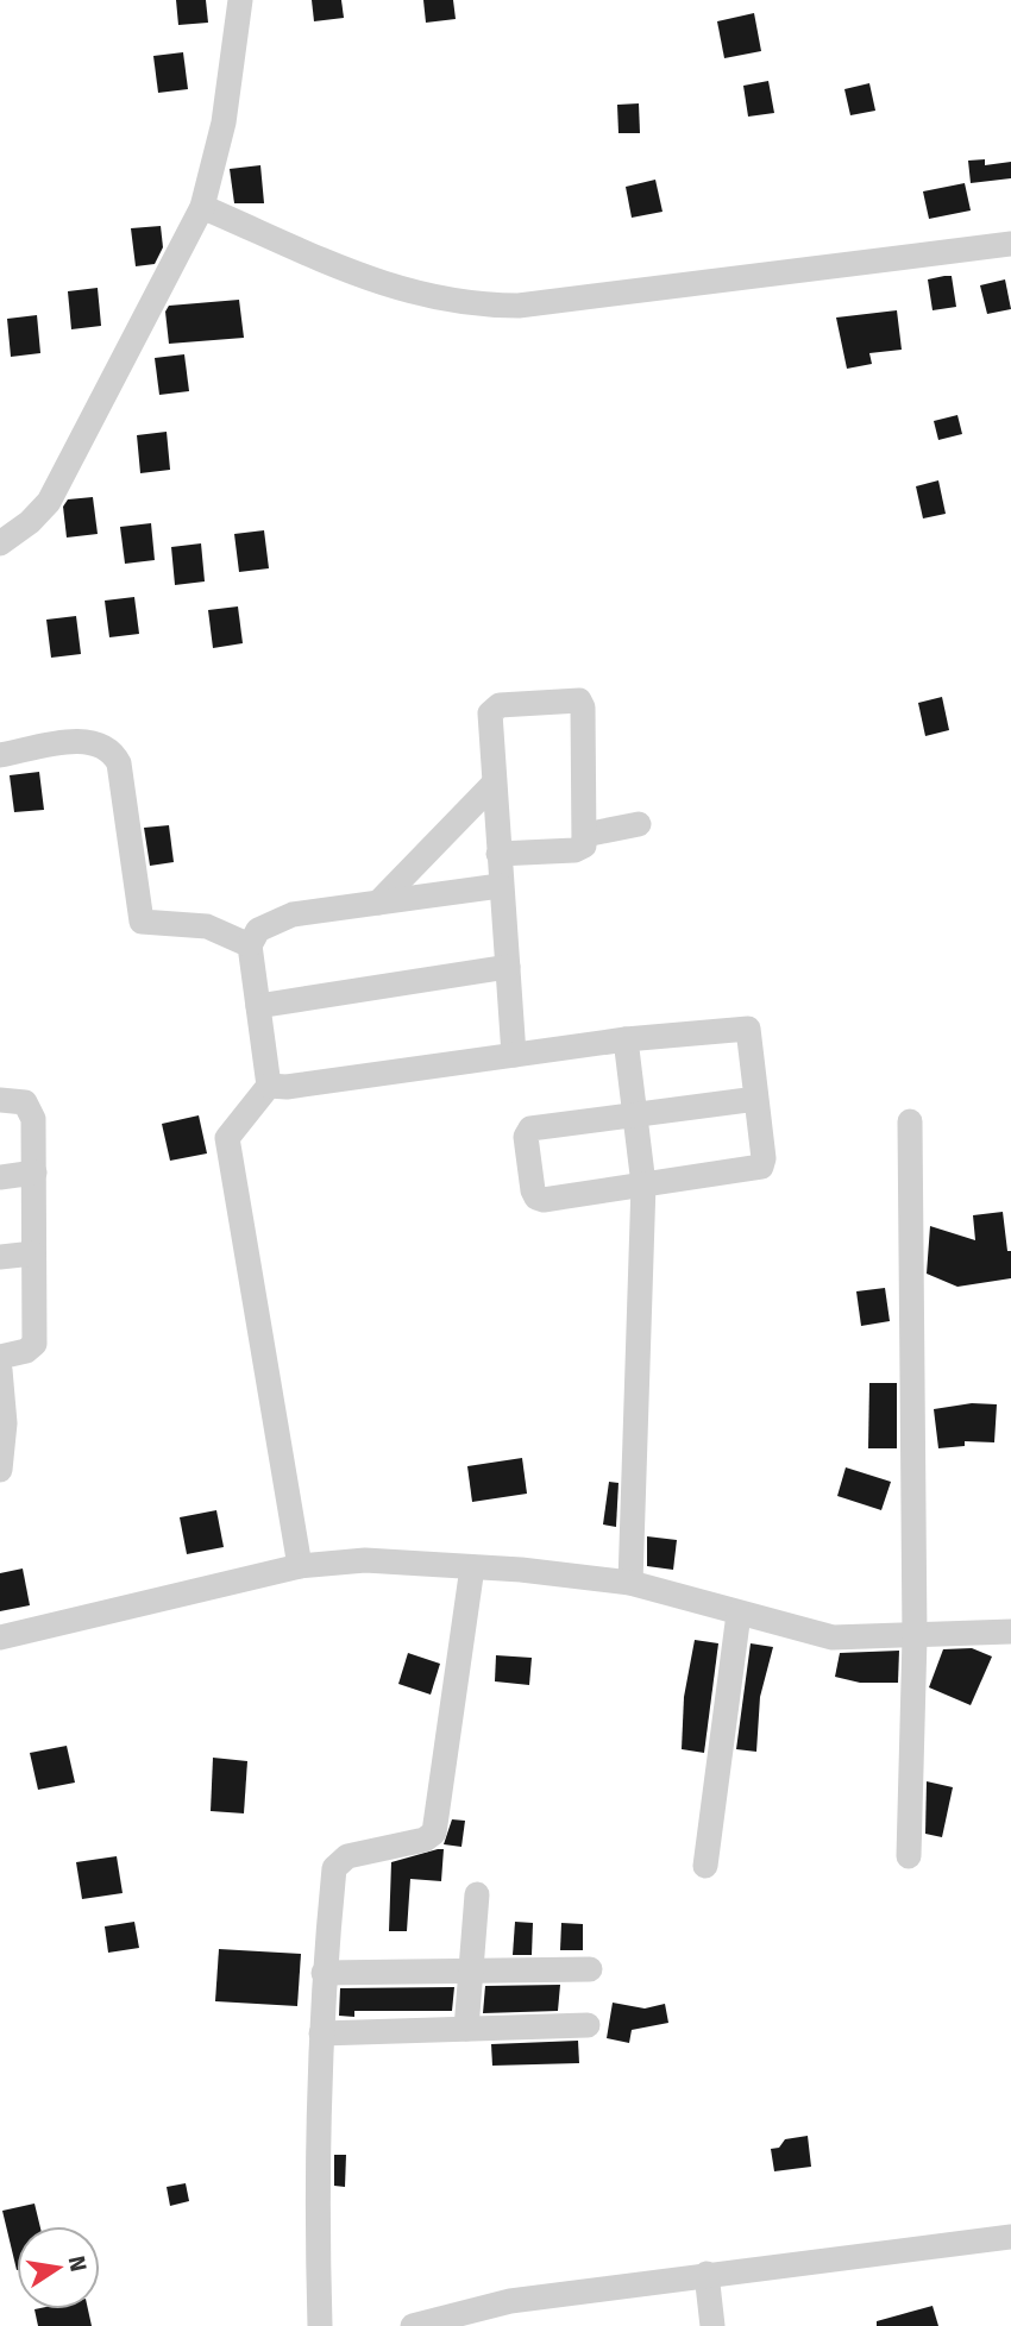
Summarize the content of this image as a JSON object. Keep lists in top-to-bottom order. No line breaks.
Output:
{"north":"right"}
